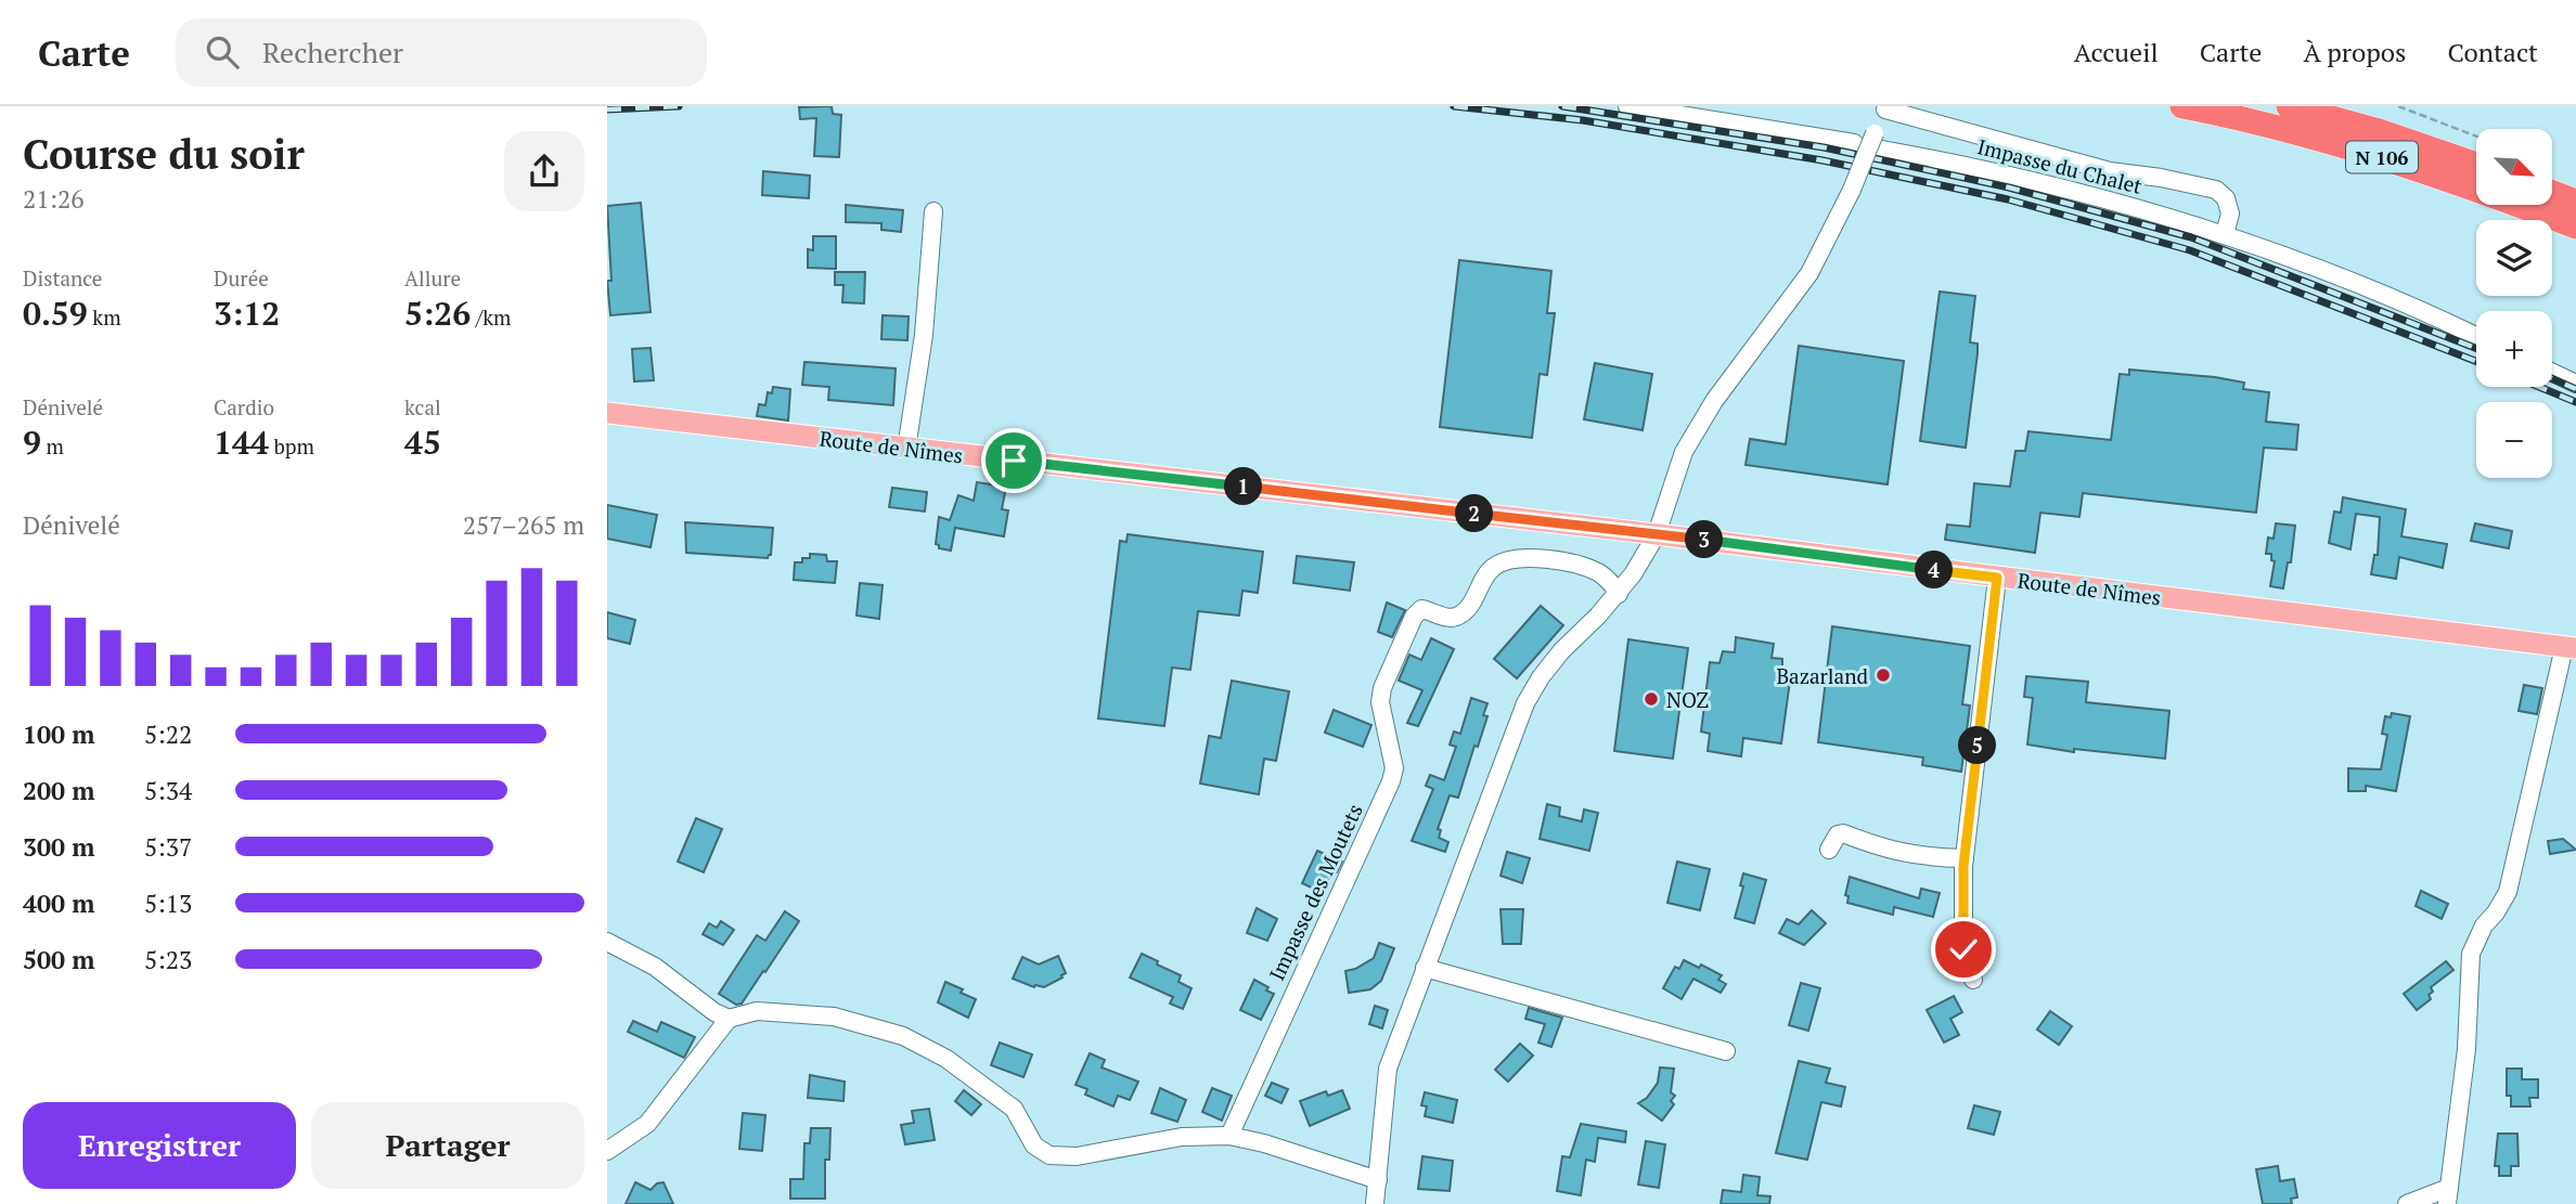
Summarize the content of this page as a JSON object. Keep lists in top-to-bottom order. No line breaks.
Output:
{"streets":{"highway":["N 106"],"main road":["Route de Nîmes"],"street":["Impasse du Chalet","Impasse des Moutets"]},"places":["Bazarland","NOZ"],"north":"bottom right","page":{"header":"Carte","search":"Rechercher","nav":["Accueil","Carte","À propos","Contact"],"heading":["Course du soir","21:26"],"map_buttons":["+","−"],"stats":[["Distance","0.59 km"],["Durée","3:12"],["Allure","5:26 /km"],["Dénivelé","9 m"],["Cardio","144 bpm"],["kcal","45"]],"pins":["1","2","3","4","5"],"chart":["Dénivelé","257–265 m"],"list":[{"name":"100 m","note":"5:22"},{"name":"200 m","note":"5:34"},{"name":"300 m","note":"5:37"},{"name":"400 m","note":"5:13"},{"name":"500 m","note":"5:23"}],"buttons":["Enregistrer","Partager"]}}
